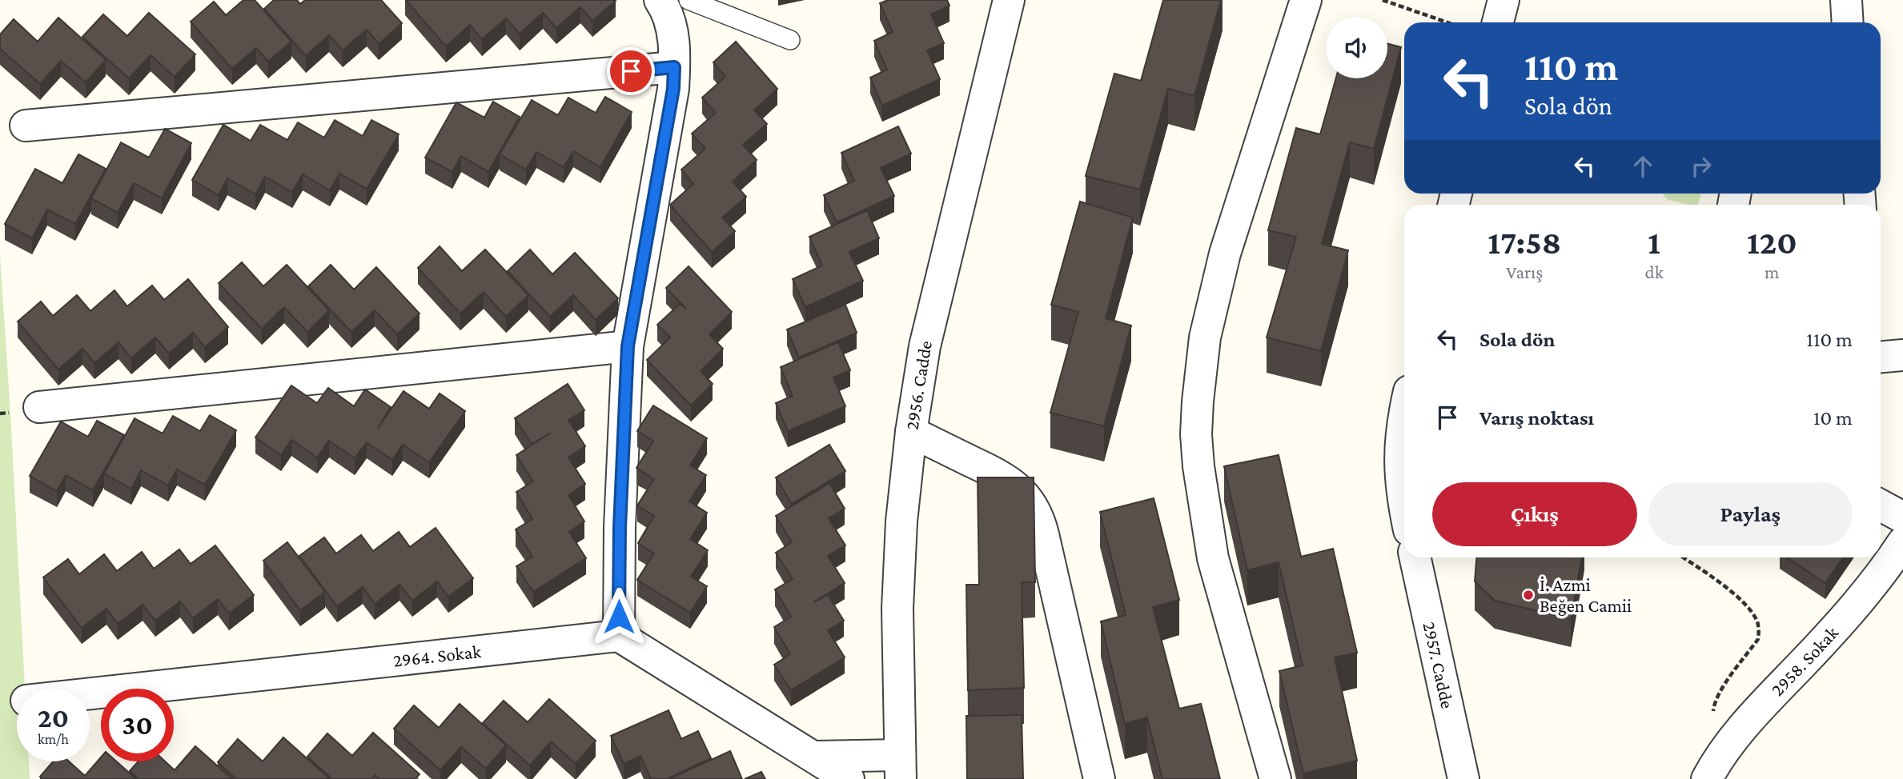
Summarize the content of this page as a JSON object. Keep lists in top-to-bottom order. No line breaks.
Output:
{"streets":{"street":["2956. Cadde","2964. Sokak","2958. Sokak","2957. Cadde"]},"places":["İ. Azmi Beğen Camii"],"page":{"turn":["110 m","Sola dön"],"eta":["17:58","Varış","1","dk","120","m"],"list":[{"name":"Sola dön","value":"110 m"},{"name":"Varış noktası","value":"10 m"}],"buttons":["Çıkış","Paylaş"],"speed":"20 km/h","limit":"30"}}
